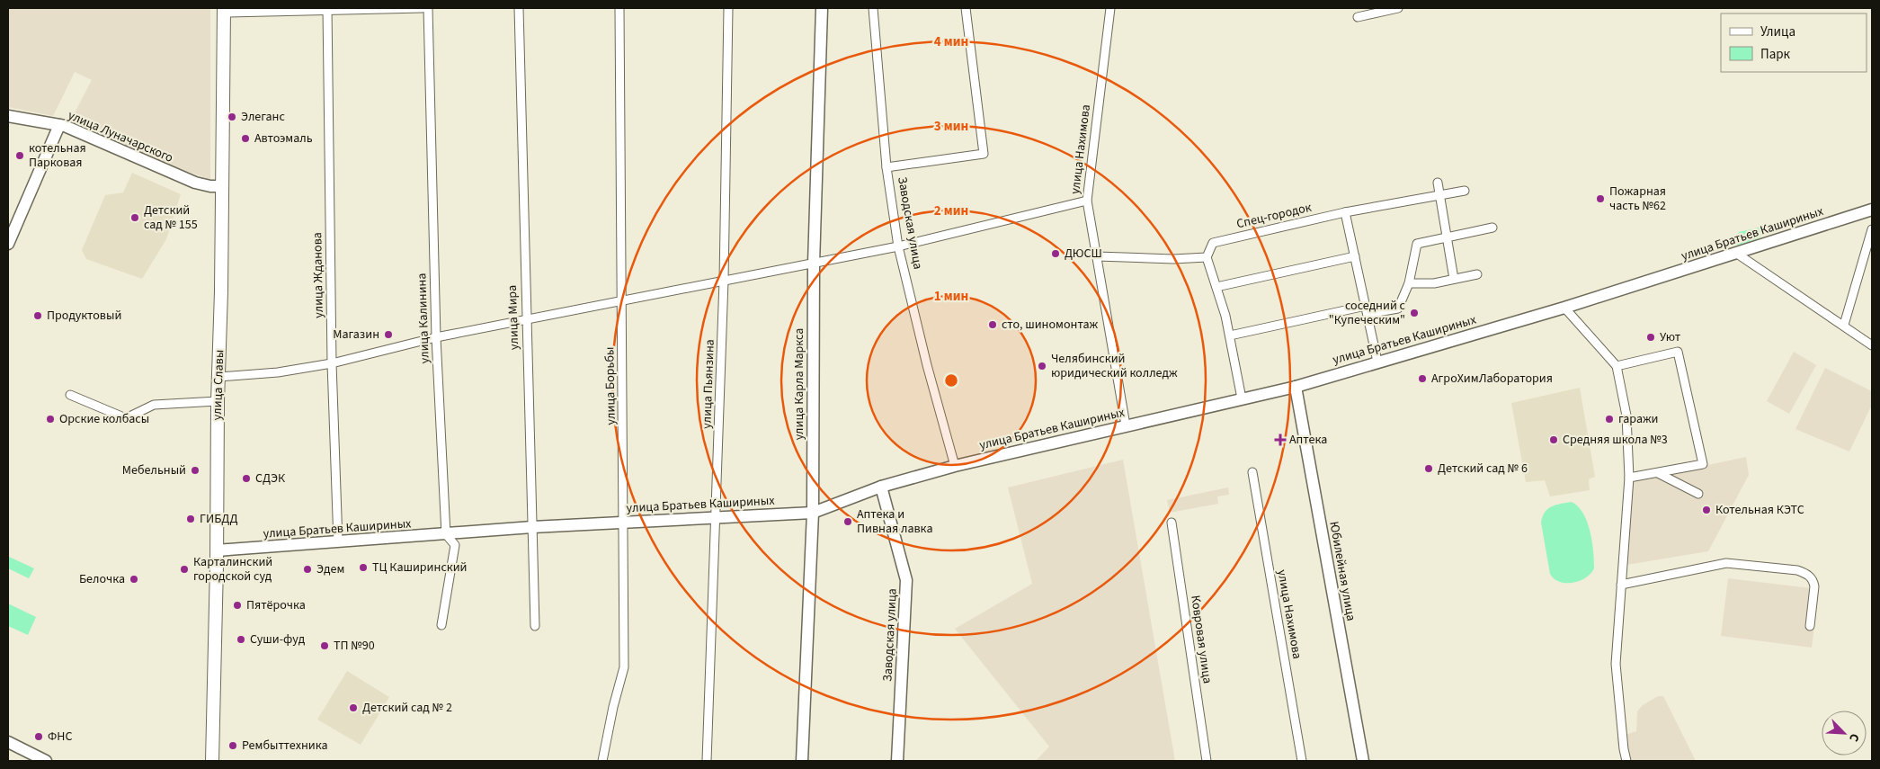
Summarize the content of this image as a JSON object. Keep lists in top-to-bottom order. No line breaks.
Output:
{"streets":{"main road":["улица Луначарского","Заводская улица","улица Братьев Кашириных","улица Карла Маркса","улица Славы","Юбилейная улица"],"street":["улица Нахимова","Спец-городок","улица Жданова","улица Мира","улица Калинина","улица Пьянзина","улица Борьбы","Ковровая улица"]},"crossings":[["улица Луначарского","улица Славы"],["улица Нахимова","улица Братьев Кашириных"],["Заводская улица","улица Братьев Кашириных"],["улица Братьев Кашириных","улица Жданова"],["улица Братьев Кашириных","улица Мира"],["улица Братьев Кашириных","улица Калинина"],["улица Братьев Кашириных","улица Пьянзина"],["улица Братьев Кашириных","улица Карла Маркса"],["улица Братьев Кашириных","улица Славы"],["улица Братьев Кашириных","улица Борьбы"],["улица Братьев Кашириных","Юбилейная улица"]],"places":{"other":["Элеганс","Автоэмаль","котельная Парковая","Пожарная часть №62","Детский сад № 155","ДЮСШ","соседний с \"Купеческим\"","Продуктовый","сто, шиномонтаж","Магазин","Уют","Челябинский юридический колледж","АгроХимЛаборатория","Орские колбасы","гаражи","Средняя школа №3","Детский сад № 6","Мебельный","СДЭК","Котельная КЭТС","ГИБДД","Аптека и Пивная лавка","ТЦ Каширинский","Карталинский городской суд","Эдем","Белочка","Пятёрочка","Суши-фуд","ТП №90","Детский сад № 2","ФНС","Рембыттехника"],"health":["Аптека"]},"legend":["Улица","Парк"],"north":"bottom right","rings":["4 мин","3 мин","2 мин","1 мин"]}
